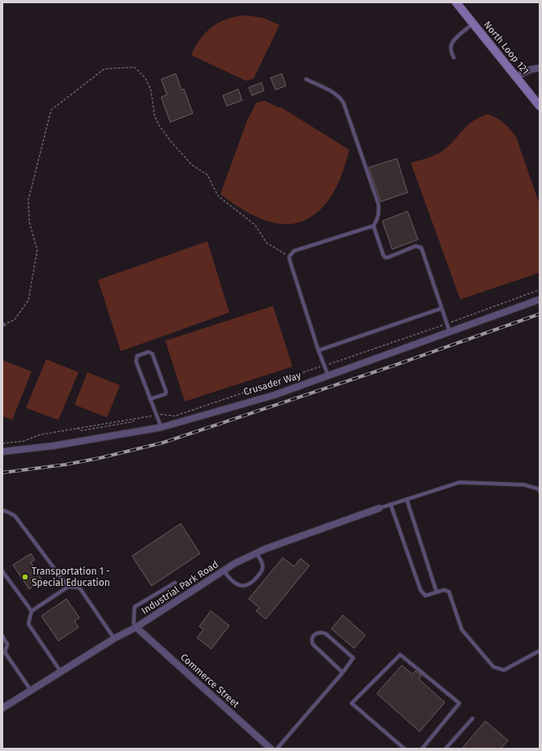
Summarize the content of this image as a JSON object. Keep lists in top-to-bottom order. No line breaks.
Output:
{"streets":{"main road":["North Loop 121"],"street":["Crusader Way","Industrial Park Road","Commerce Street"]},"crossings":[["Industrial Park Road","Commerce Street"]],"places":["Transportation 1 - Special Education"]}
